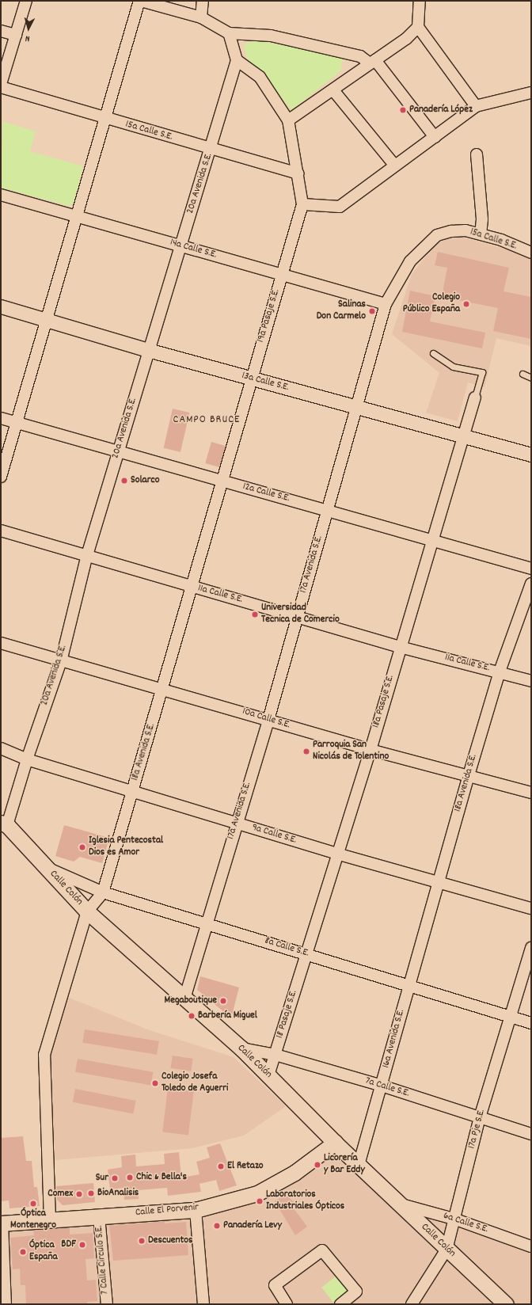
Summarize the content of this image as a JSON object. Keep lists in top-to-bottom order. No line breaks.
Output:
{"streets":{"main road":["Calle Colón","Calle El Porvenir"],"street":["15a Calle S.E.","20a Avenida S.E.","14a Calle S.E.","19a Pasaje S.E.","13a Calle S.E.","12a Calle S.E.","17a Avenida S.E.","11a Calle S.E.","18a Pasaje S.E.","10a Calle S.E.","18a Avenida S.E.","9a Calle S.E.","8a Calle S.E.","18 Pasaje S.E.","16a Avenida S.E.","7a Calle S.E.","17a Pje S.E.","6a Calle S.E.","7 Calle Círculo S.E."]},"crossings":[["15a Calle S.E.","20a Avenida S.E."],["15a Calle S.E.","19a Pasaje S.E."],["15a Calle S.E.","17a Avenida S.E."],["20a Avenida S.E.","14a Calle S.E."],["20a Avenida S.E.","19a Pasaje S.E."],["20a Avenida S.E.","13a Calle S.E."],["20a Avenida S.E.","12a Calle S.E."],["20a Avenida S.E.","11a Calle S.E."],["20a Avenida S.E.","10a Calle S.E."],["20a Avenida S.E.","9a Calle S.E."],["20a Avenida S.E.","Calle Colón"],["14a Calle S.E.","19a Pasaje S.E."],["14a Calle S.E.","17a Avenida S.E."],["19a Pasaje S.E.","13a Calle S.E."],["19a Pasaje S.E.","12a Calle S.E."],["19a Pasaje S.E.","11a Calle S.E."],["19a Pasaje S.E.","18a Avenida S.E."],["13a Calle S.E.","17a Avenida S.E."],["12a Calle S.E.","17a Avenida S.E."],["12a Calle S.E.","18a Pasaje S.E."],["17a Avenida S.E.","11a Calle S.E."],["17a Avenida S.E.","10a Calle S.E."],["17a Avenida S.E.","9a Calle S.E."],["17a Avenida S.E.","Calle Colón"],["17a Avenida S.E.","8a Calle S.E."],["11a Calle S.E.","18a Pasaje S.E."],["11a Calle S.E.","18a Avenida S.E."],["18a Pasaje S.E.","10a Calle S.E."],["18a Pasaje S.E.","9a Calle S.E."],["18a Pasaje S.E.","8a Calle S.E."],["18a Pasaje S.E.","18 Pasaje S.E."],["10a Calle S.E.","18a Avenida S.E."],["18a Avenida S.E.","9a Calle S.E."],["18a Avenida S.E.","Calle Colón"],["18a Avenida S.E.","8a Calle S.E."],["18a Avenida S.E.","16a Avenida S.E."],["Calle Colón","8a Calle S.E."],["Calle Colón","18 Pasaje S.E."],["Calle Colón","16a Avenida S.E."],["Calle Colón","7a Calle S.E."],["Calle Colón","17a Pje S.E."],["Calle Colón","Calle El Porvenir"],["Calle Colón","6a Calle S.E."],["8a Calle S.E.","18 Pasaje S.E."],["8a Calle S.E.","16a Avenida S.E."],["8a Calle S.E.","17a Pje S.E."],["18 Pasaje S.E.","7a Calle S.E."],["16a Avenida S.E.","7a Calle S.E."],["7a Calle S.E.","17a Pje S.E."],["17a Pje S.E.","6a Calle S.E."],["Calle El Porvenir","7 Calle Círculo S.E."]],"districts":["CAMPO BRUCE"],"places":["Panadería López","Colegio Público España","Salinas Don Carmelo","Solarco","Universidad Tecnica de Comercio","Parroquia San Nicolás de Tolentino","Iglesia Pentecostal Dios es Amor","Megaboutique","Barbería Miguel","Colegio Josefa Toledo de Aguerri","Licorería y Bar Eddy","El Retazo","Chic & Bella's","Sur","BioAnalisis","Comex","Laboratorios Industriales Ópticos","Óptica Montenegro","Panadería Levy","Descuentos","BDF","Óptica España"],"north":"bottom"}
